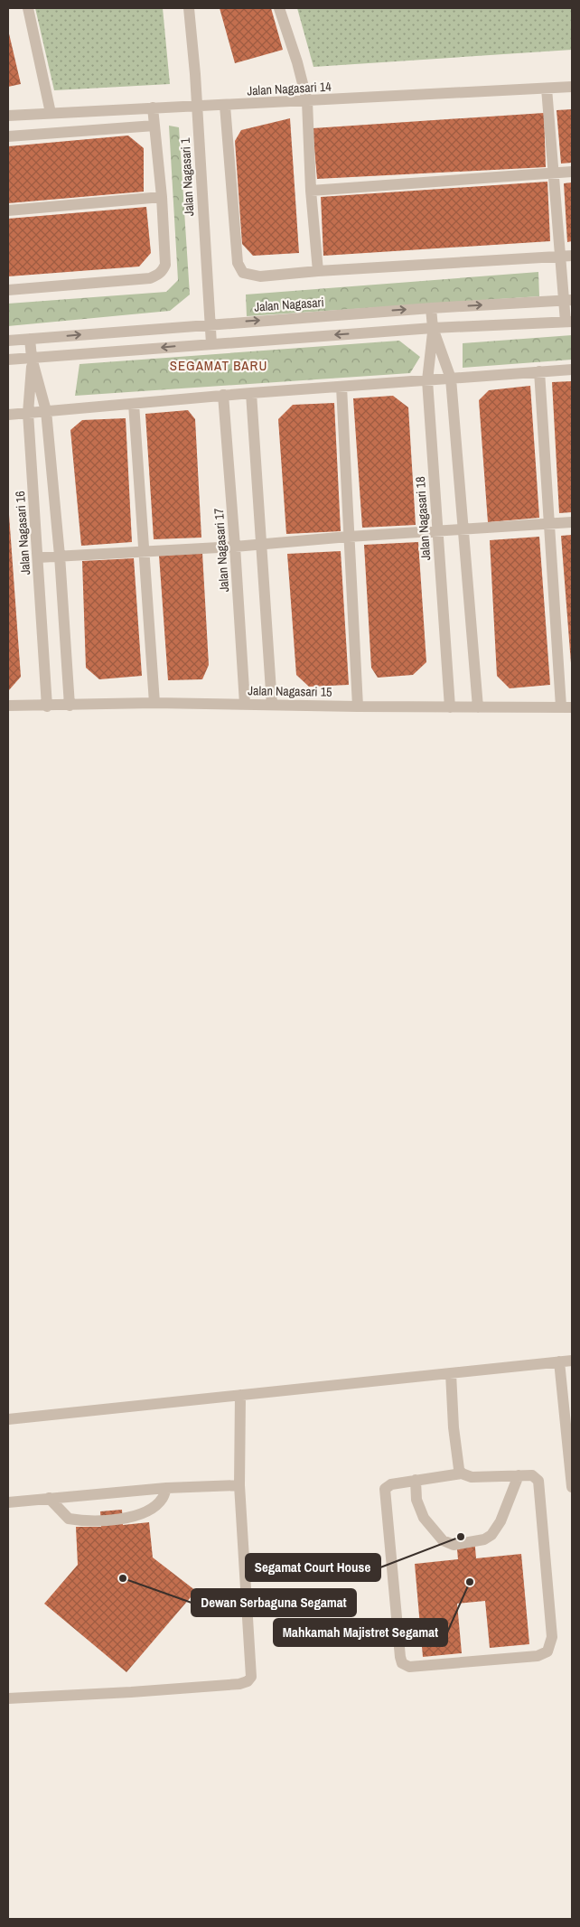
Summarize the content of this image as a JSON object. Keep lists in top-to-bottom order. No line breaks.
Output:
{"streets":{"street":["Jalan Nagasari 14","Jalan Nagasari 1","Jalan Nagasari","Jalan Nagasari 18","Jalan Nagasari 16","Jalan Nagasari 17","Jalan Nagasari 15"]},"crossings":[["Jalan Nagasari 14","Jalan Nagasari 1"],["Jalan Nagasari 1","Jalan Nagasari"],["Jalan Nagasari 18","Jalan Nagasari 15"],["Jalan Nagasari 16","Jalan Nagasari 15"],["Jalan Nagasari 17","Jalan Nagasari 15"]],"districts":["SEGAMAT BARU"],"places":["Segamat Court House","Dewan Serbaguna Segamat","Mahkamah Majistret Segamat"]}
